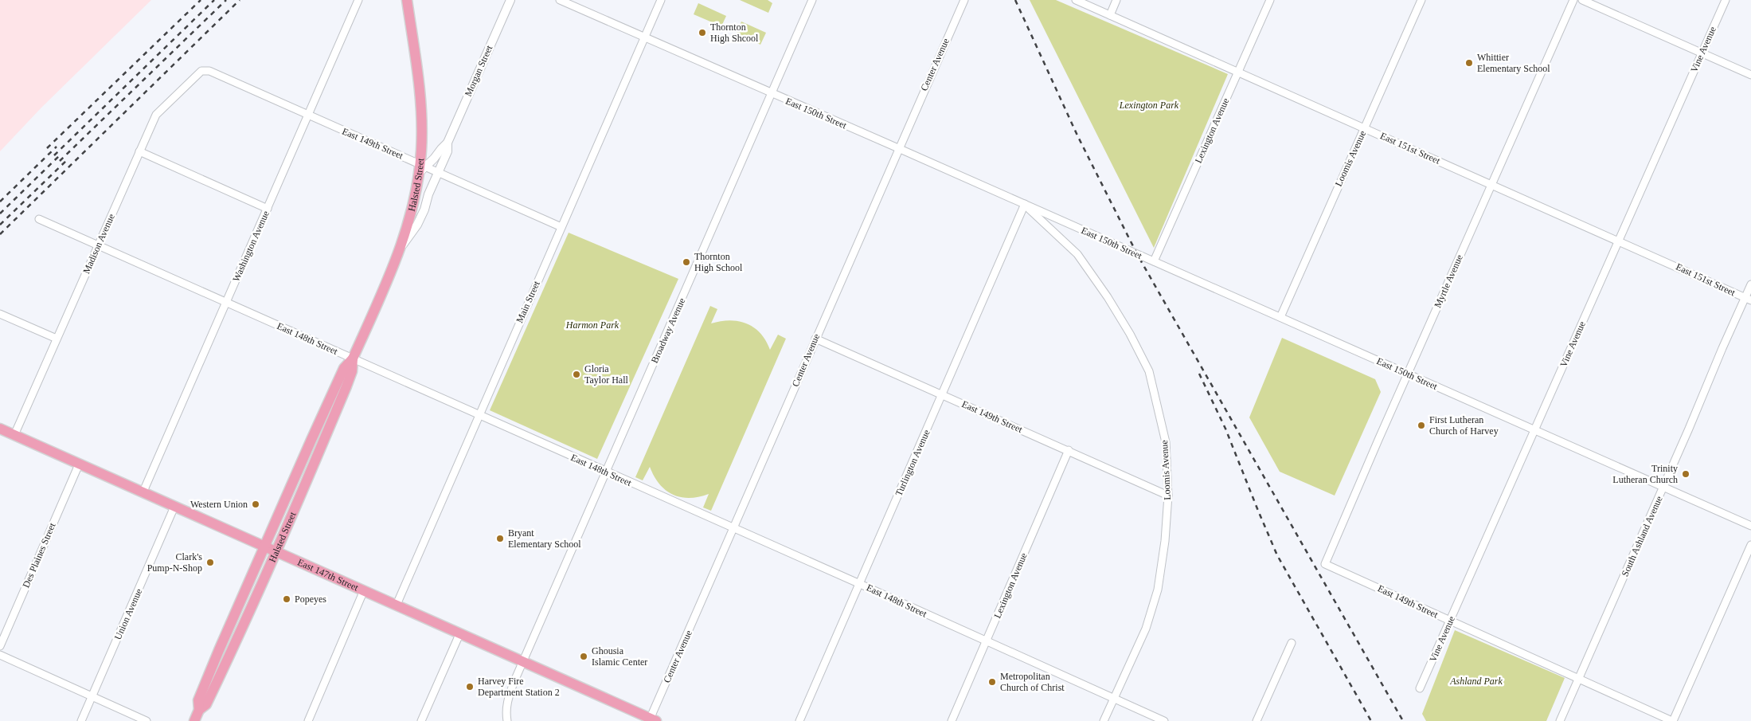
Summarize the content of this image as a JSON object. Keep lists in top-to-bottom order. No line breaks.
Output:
{"streets":{"main road":["Halsted Street","East 147th Street"],"street":["Vine Avenue","Center Avenue","Morgan Street","East 150th Street","Lexington Avenue","East 149th Street","East 151st Street","Loomis Avenue","Madison Avenue","Washington Avenue","Myrtle Avenue","Main Street","Broadway Avenue","East 148th Street","Turlington Avenue","South Ashland Avenue","Des Plaines Street","Union Avenue"]},"crossings":[["Vine Avenue","East 150th Street"],["Vine Avenue","East 149th Street"],["Vine Avenue","East 151st Street"],["Center Avenue","East 150th Street"],["Center Avenue","East 149th Street"],["Center Avenue","East 148th Street"],["Center Avenue","East 147th Street"],["Morgan Street","East 149th Street"],["Morgan Street","Halsted Street"],["East 150th Street","Lexington Avenue"],["East 150th Street","Loomis Avenue"],["East 150th Street","Myrtle Avenue"],["East 150th Street","Main Street"],["East 150th Street","Broadway Avenue"],["East 150th Street","Turlington Avenue"],["East 150th Street","South Ashland Avenue"],["Lexington Avenue","East 149th Street"],["Lexington Avenue","East 151st Street"],["Lexington Avenue","East 148th Street"],["East 149th Street","Loomis Avenue"],["East 149th Street","Halsted Street"],["East 149th Street","Madison Avenue"],["East 149th Street","Washington Avenue"],["East 149th Street","Myrtle Avenue"],["East 149th Street","Main Street"],["East 149th Street","Turlington Avenue"],["East 149th Street","South Ashland Avenue"],["East 151st Street","Loomis Avenue"],["East 151st Street","Myrtle Avenue"],["East 151st Street","South Ashland Avenue"],["Loomis Avenue","East 148th Street"],["Loomis Avenue","Turlington Avenue"],["Halsted Street","East 148th Street"],["Halsted Street","East 147th Street"],["Madison Avenue","East 148th Street"],["Madison Avenue","East 147th Street"],["Washington Avenue","East 148th Street"],["Washington Avenue","East 147th Street"],["Main Street","East 148th Street"],["Main Street","East 147th Street"],["Broadway Avenue","East 148th Street"],["Broadway Avenue","East 147th Street"],["East 148th Street","Turlington Avenue"],["Des Plaines Street","East 147th Street"],["East 147th Street","Union Avenue"]],"parks":["Lexington Park","Harmon Park","Ashland Park"],"places":["Thornton High Shcool","Whittier Elementary School","Thornton High School","Gloria Taylor Hall","First Lutheran Church of Harvey","Trinity Lutheran Church","Western Union","Bryant Elementary School","Clark's Pump-N-Shop","Popeyes","Ghousia Islamic Center","Metropolitan Church of Christ","Harvey Fire Department Station 2"]}
